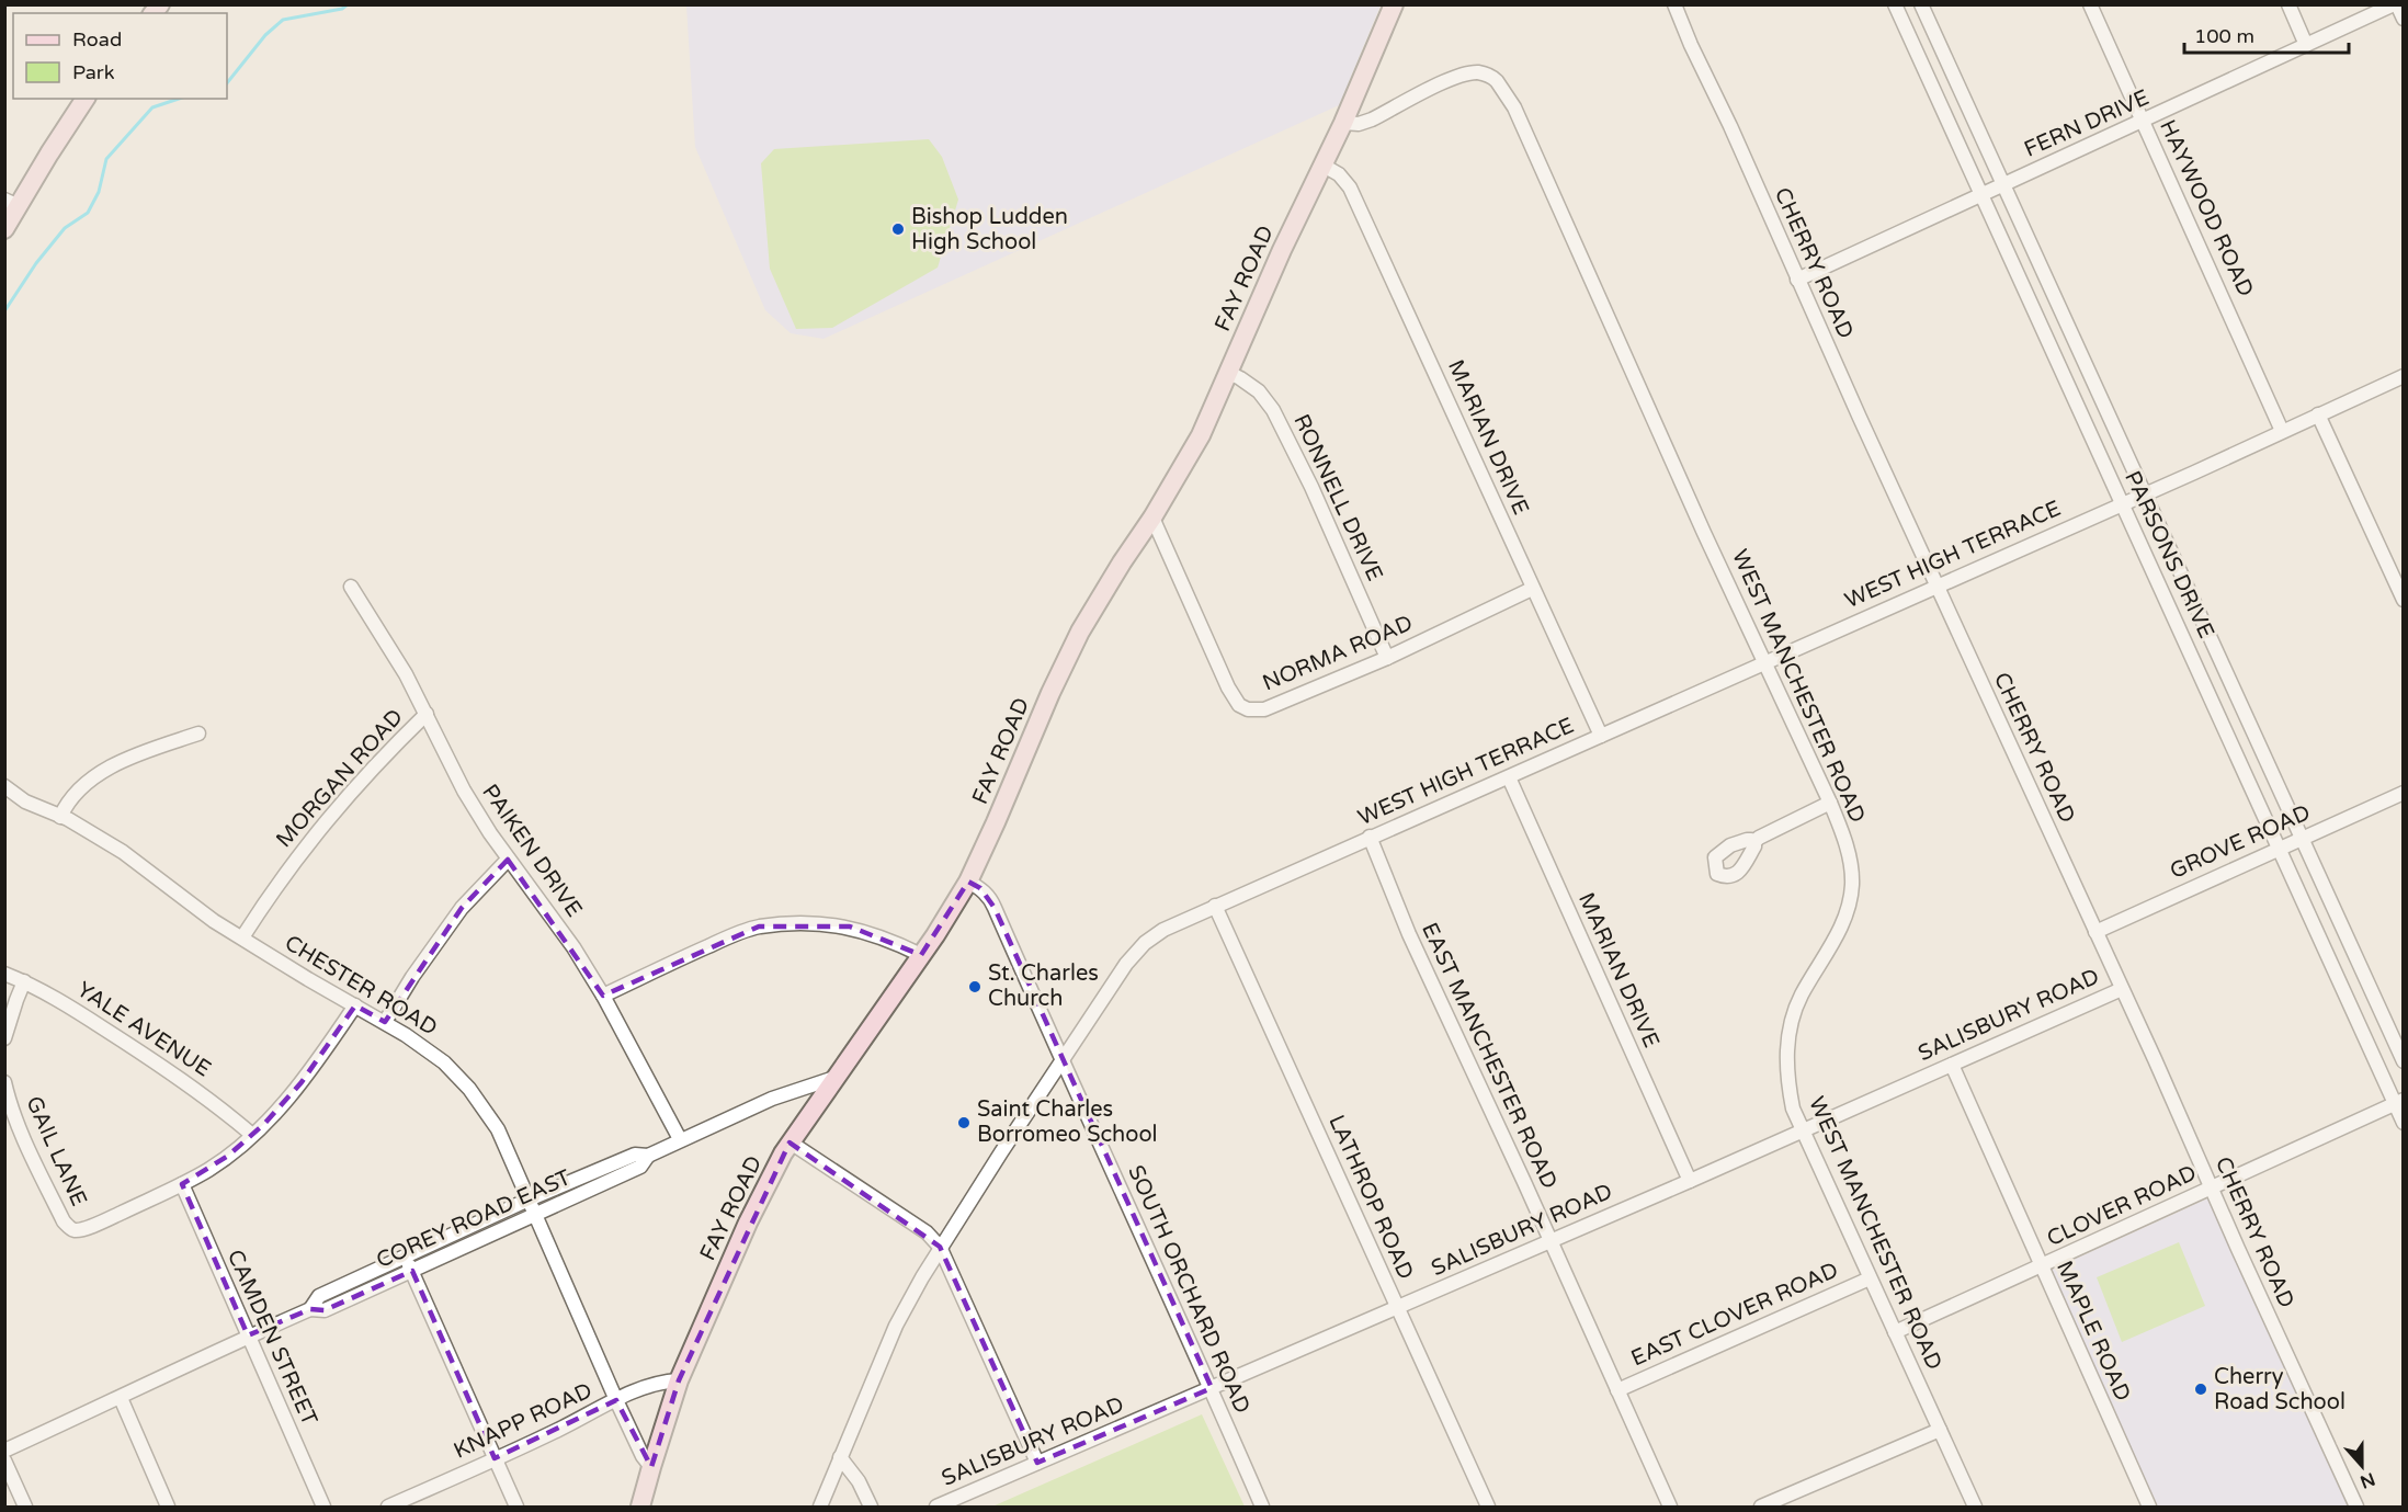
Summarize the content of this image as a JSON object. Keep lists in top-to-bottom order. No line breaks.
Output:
{"streets":{"street":["FERN DRIVE","HAYWOOD ROAD","CHERRY ROAD","FAY ROAD","MARIAN DRIVE","RONNELL DRIVE","WEST HIGH TERRACE","PARSONS DRIVE","NORMA ROAD","WEST MANCHESTER ROAD","MORGAN ROAD","GROVE ROAD","PAIKEN DRIVE","CHESTER ROAD","SALISBURY ROAD","YALE AVENUE","EAST MANCHESTER ROAD","GAIL LANE","LATHROP ROAD","CLOVER ROAD","COREY ROAD EAST","SOUTH ORCHARD ROAD","EAST CLOVER ROAD","MAPLE ROAD","CAMDEN STREET","KNAPP ROAD"]},"crossings":[["FERN DRIVE","HAYWOOD ROAD"],["FERN DRIVE","CHERRY ROAD"],["FERN DRIVE","PARSONS DRIVE"],["HAYWOOD ROAD","WEST HIGH TERRACE"],["CHERRY ROAD","WEST HIGH TERRACE"],["CHERRY ROAD","GROVE ROAD"],["CHERRY ROAD","SALISBURY ROAD"],["CHERRY ROAD","CLOVER ROAD"],["FAY ROAD","MARIAN DRIVE"],["FAY ROAD","RONNELL DRIVE"],["FAY ROAD","NORMA ROAD"],["FAY ROAD","WEST MANCHESTER ROAD"],["FAY ROAD","CHESTER ROAD"],["FAY ROAD","COREY ROAD EAST"],["FAY ROAD","SOUTH ORCHARD ROAD"],["FAY ROAD","KNAPP ROAD"],["MARIAN DRIVE","WEST HIGH TERRACE"],["MARIAN DRIVE","NORMA ROAD"],["MARIAN DRIVE","SALISBURY ROAD"],["RONNELL DRIVE","NORMA ROAD"],["WEST HIGH TERRACE","PARSONS DRIVE"],["WEST HIGH TERRACE","WEST MANCHESTER ROAD"],["WEST HIGH TERRACE","EAST MANCHESTER ROAD"],["WEST HIGH TERRACE","LATHROP ROAD"],["WEST HIGH TERRACE","SOUTH ORCHARD ROAD"],["PARSONS DRIVE","GROVE ROAD"],["PARSONS DRIVE","CLOVER ROAD"],["WEST MANCHESTER ROAD","SALISBURY ROAD"],["WEST MANCHESTER ROAD","CLOVER ROAD"],["WEST MANCHESTER ROAD","EAST CLOVER ROAD"],["MORGAN ROAD","PAIKEN DRIVE"],["MORGAN ROAD","CHESTER ROAD"],["PAIKEN DRIVE","COREY ROAD EAST"],["CHESTER ROAD","COREY ROAD EAST"],["CHESTER ROAD","KNAPP ROAD"],["SALISBURY ROAD","EAST MANCHESTER ROAD"],["SALISBURY ROAD","LATHROP ROAD"],["SALISBURY ROAD","SOUTH ORCHARD ROAD"],["SALISBURY ROAD","MAPLE ROAD"],["EAST MANCHESTER ROAD","EAST CLOVER ROAD"],["GAIL LANE","CAMDEN STREET"],["CLOVER ROAD","MAPLE ROAD"],["COREY ROAD EAST","CAMDEN STREET"]],"places":["Bishop Ludden High School","St. Charles Church","Saint Charles Borromeo School","Cherry Road School"],"legend":["Road","Park"],"scale_bar":"100 m","north":"bottom"}
